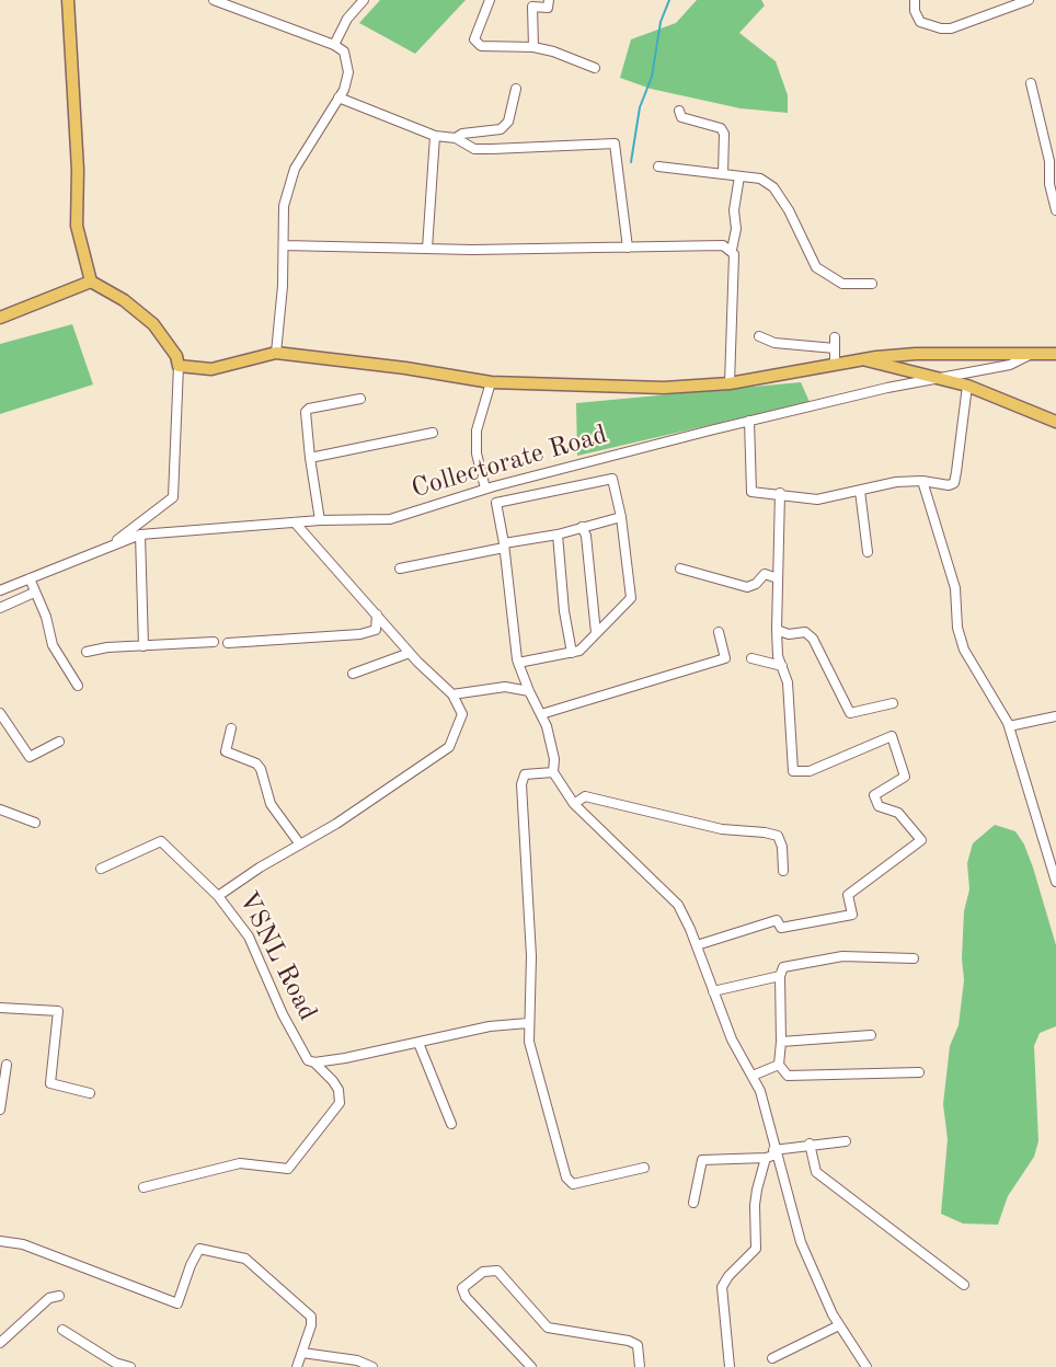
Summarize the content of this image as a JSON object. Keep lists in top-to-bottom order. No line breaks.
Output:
{"streets":{"street":["Collectorate Road","VSNL Road"]}}
